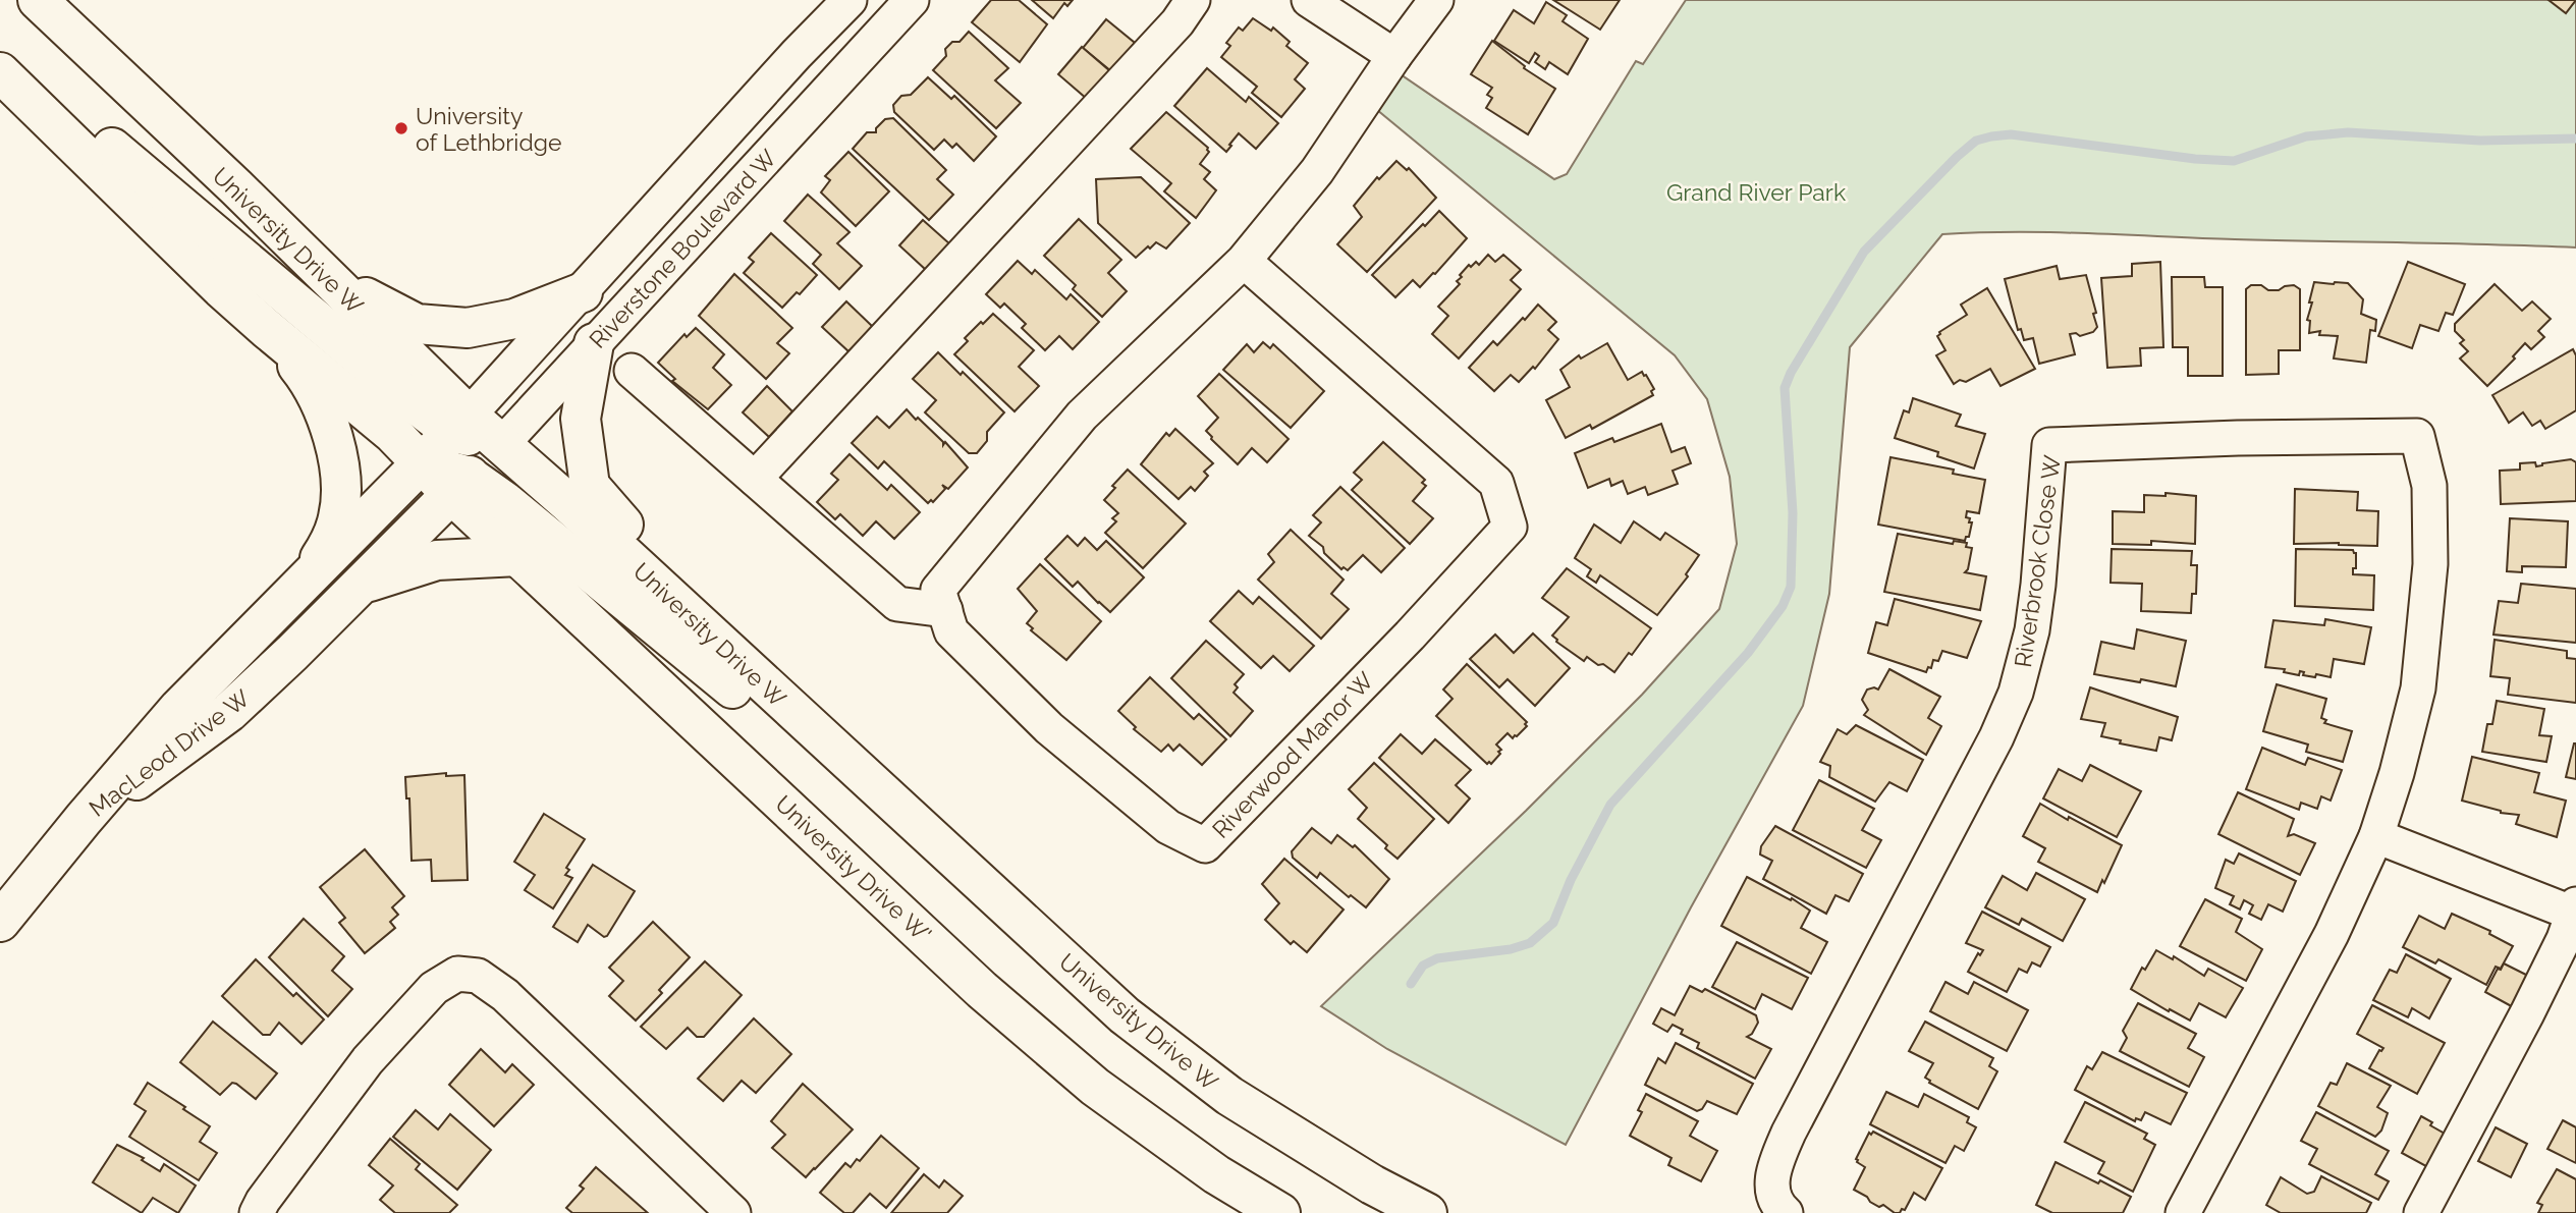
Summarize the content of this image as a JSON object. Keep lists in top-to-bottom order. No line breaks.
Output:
{"streets":{"main road":["University Drive W","Riverstone Boulevard W","MacLeod Drive W","University Drive W'"],"street":["Riverbrook Close W","Riverwood Manor W"]},"crossings":[["University Drive W","Riverstone Boulevard W"],["Riverstone Boulevard W","MacLeod Drive W"],["Riverstone Boulevard W","University Drive W'"],["MacLeod Drive W","University Drive W'"]],"parks":["Grand River Park"],"places":["University of Lethbridge"]}
